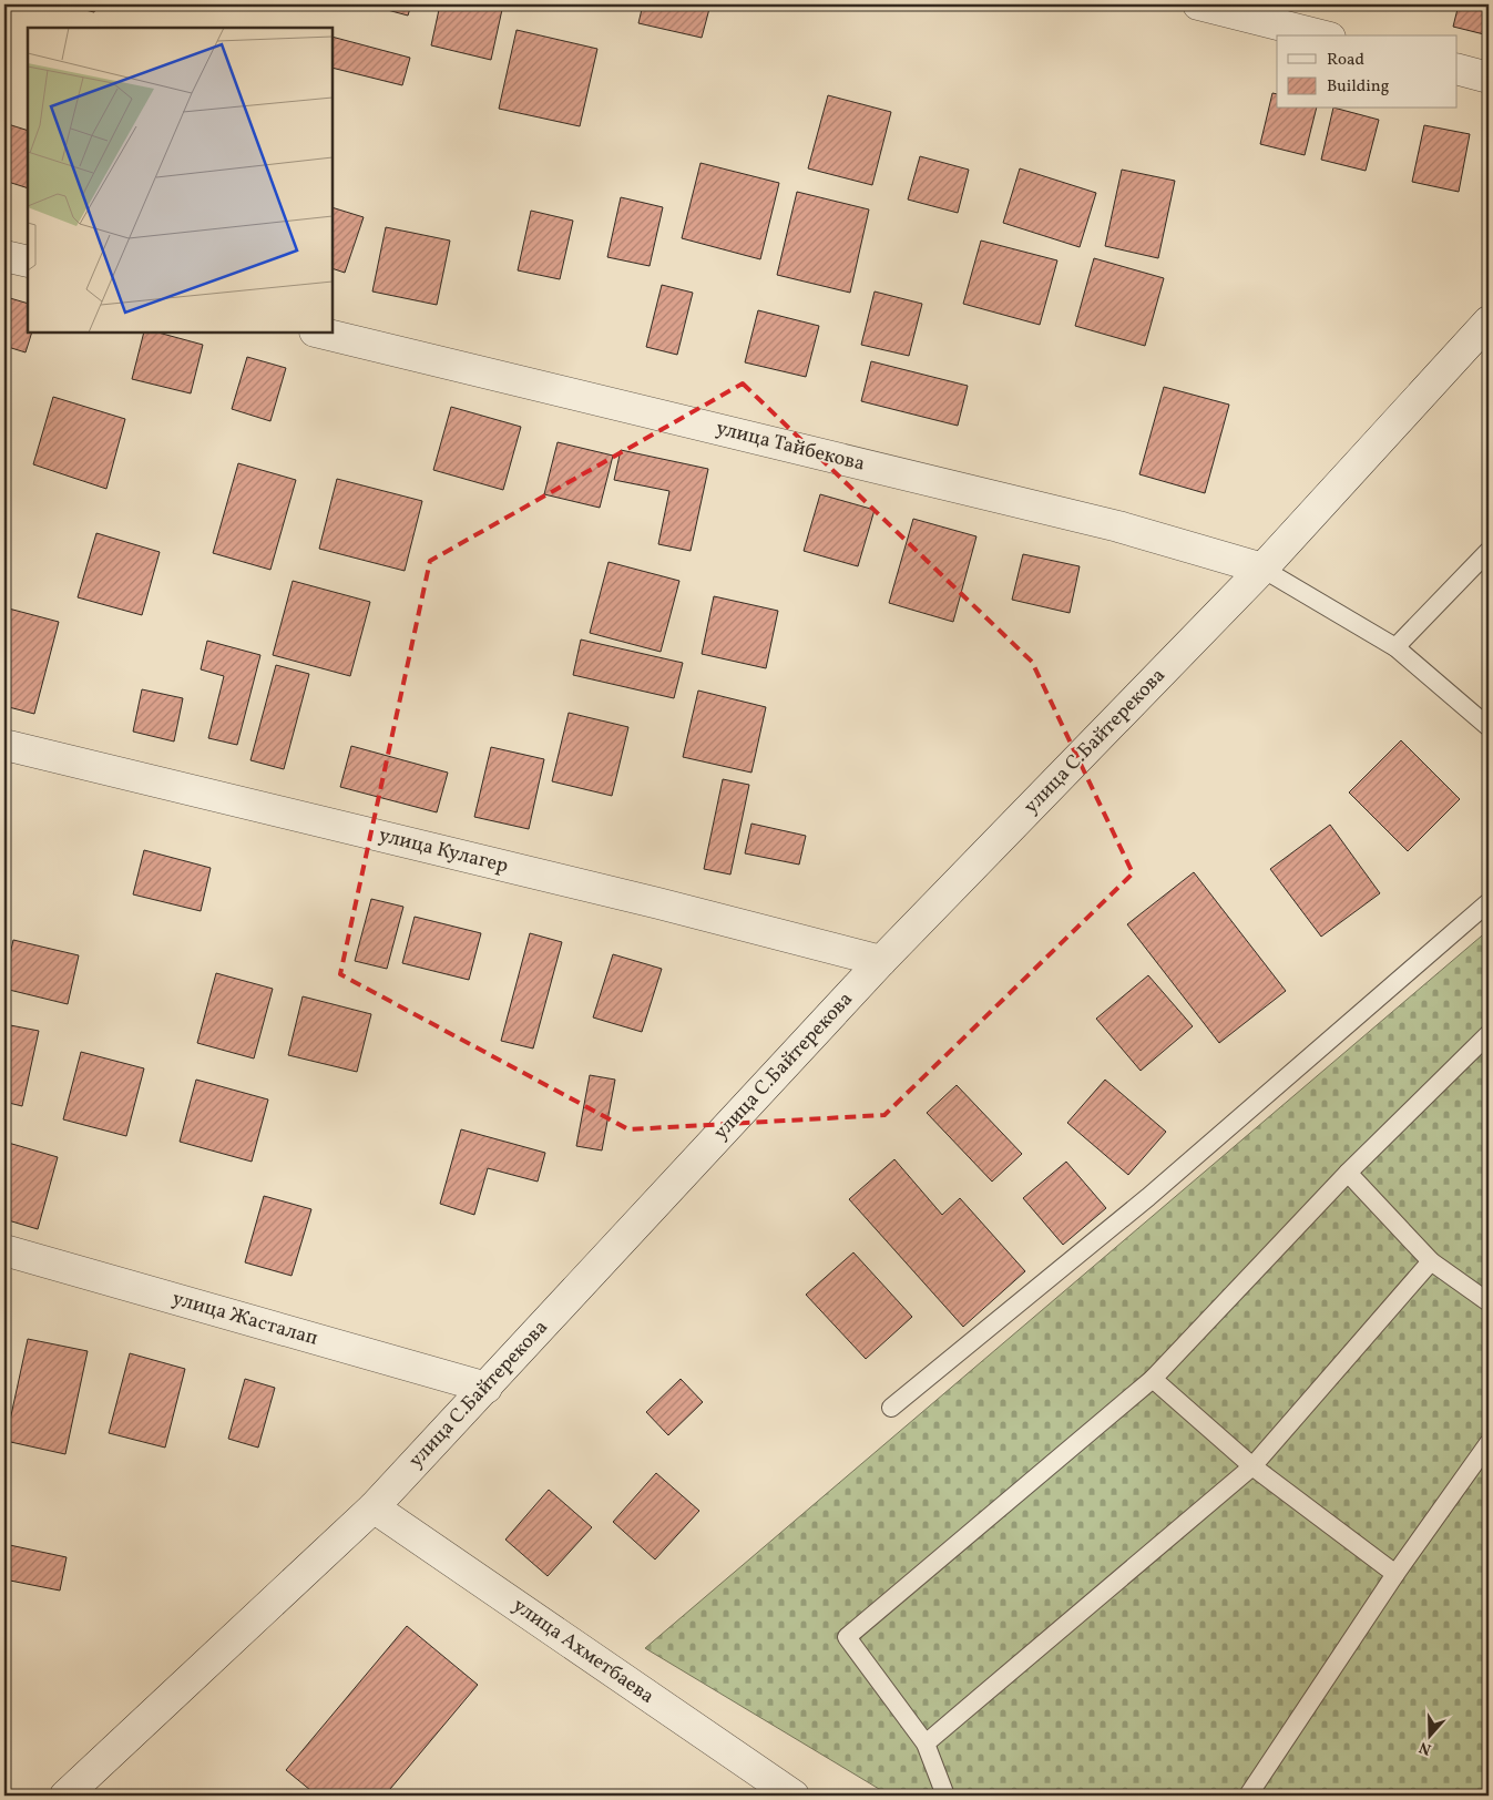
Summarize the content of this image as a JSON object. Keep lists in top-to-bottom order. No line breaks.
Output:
{"streets":{"street":["улица Тайбекова","улица С.Байтерекова","улица Кулагер","улица Жасталап","улица Ахметбаева"]},"crossings":[["улица Тайбекова","улица С.Байтерекова"],["улица С.Байтерекова","улица Кулагер"],["улица С.Байтерекова","улица Жасталап"],["улица С.Байтерекова","улица Ахметбаева"]],"legend":["Road","Building"],"north":"bottom"}
